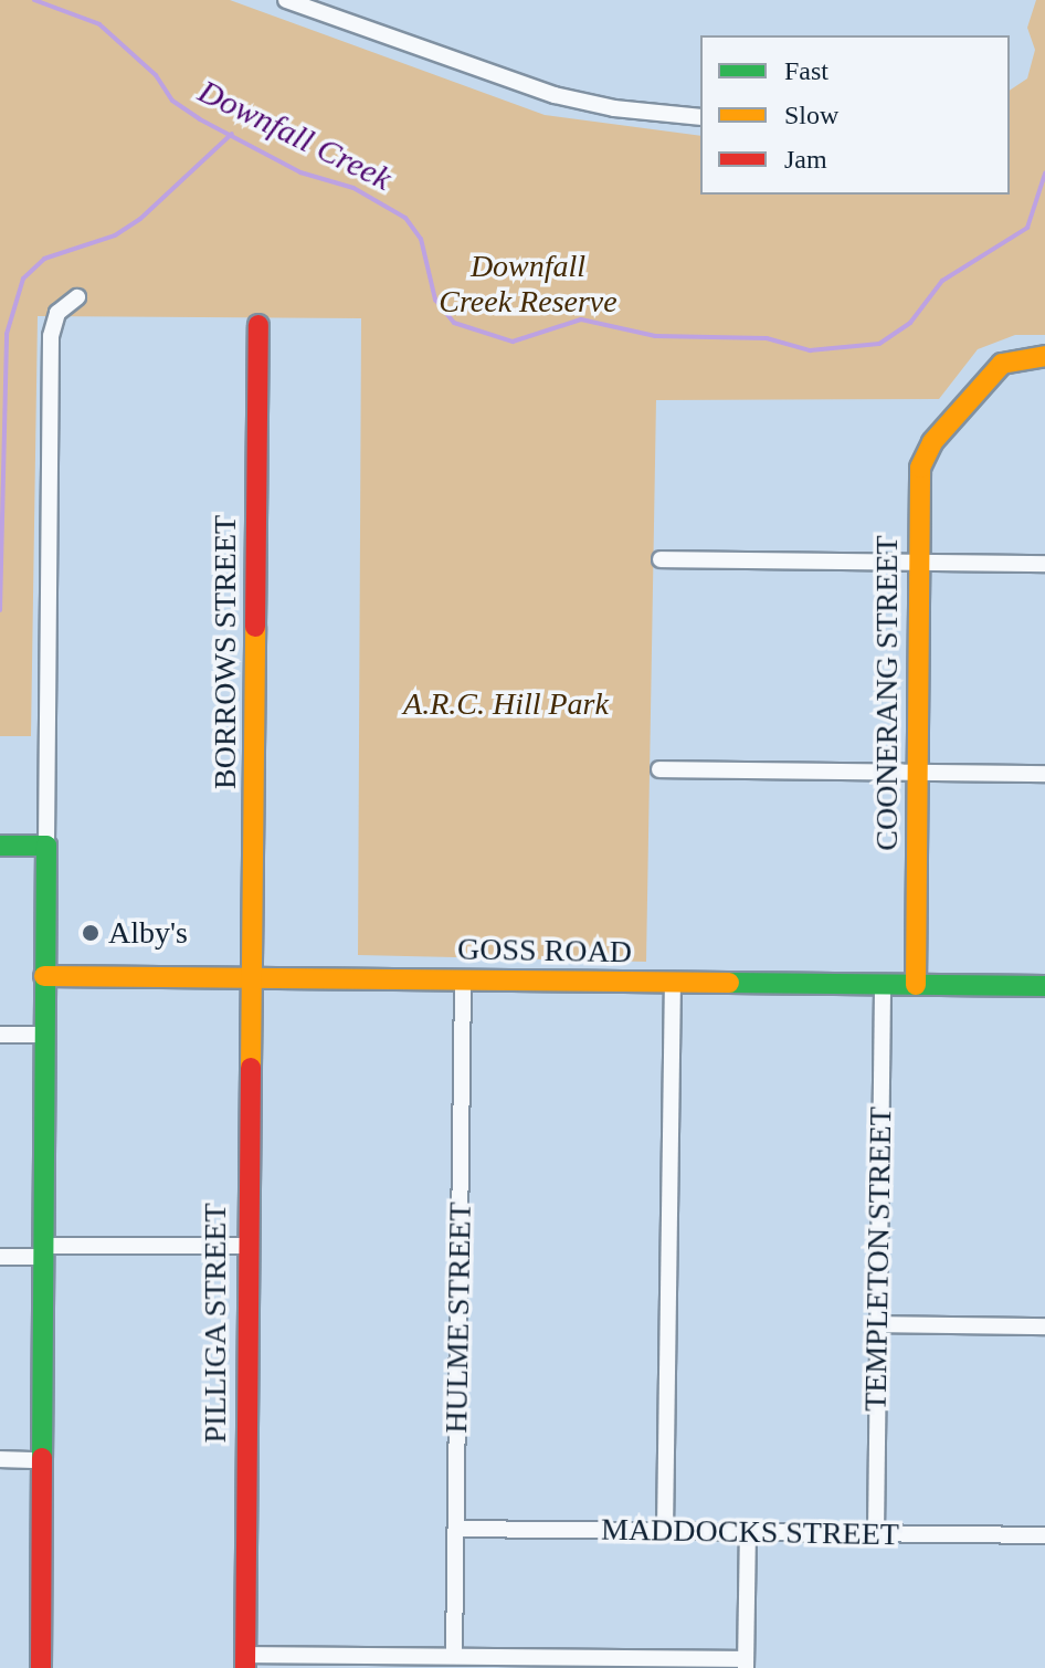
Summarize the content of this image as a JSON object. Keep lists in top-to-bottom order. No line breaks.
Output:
{"streets":{"street":["BORROWS STREET","COONERANG STREET","GOSS ROAD","TEMPLETON STREET","HULME STREET","PILLIGA STREET","MADDOCKS STREET"]},"crossings":[["BORROWS STREET","GOSS ROAD"],["BORROWS STREET","PILLIGA STREET"],["COONERANG STREET","GOSS ROAD"],["GOSS ROAD","TEMPLETON STREET"],["GOSS ROAD","HULME STREET"],["GOSS ROAD","PILLIGA STREET"],["TEMPLETON STREET","MADDOCKS STREET"],["HULME STREET","MADDOCKS STREET"]],"water":["Downfall Creek"],"parks":["Downfall Creek Reserve","A.R.C. Hill Park"],"places":["Alby's"],"legend":["Fast","Slow","Jam"]}
